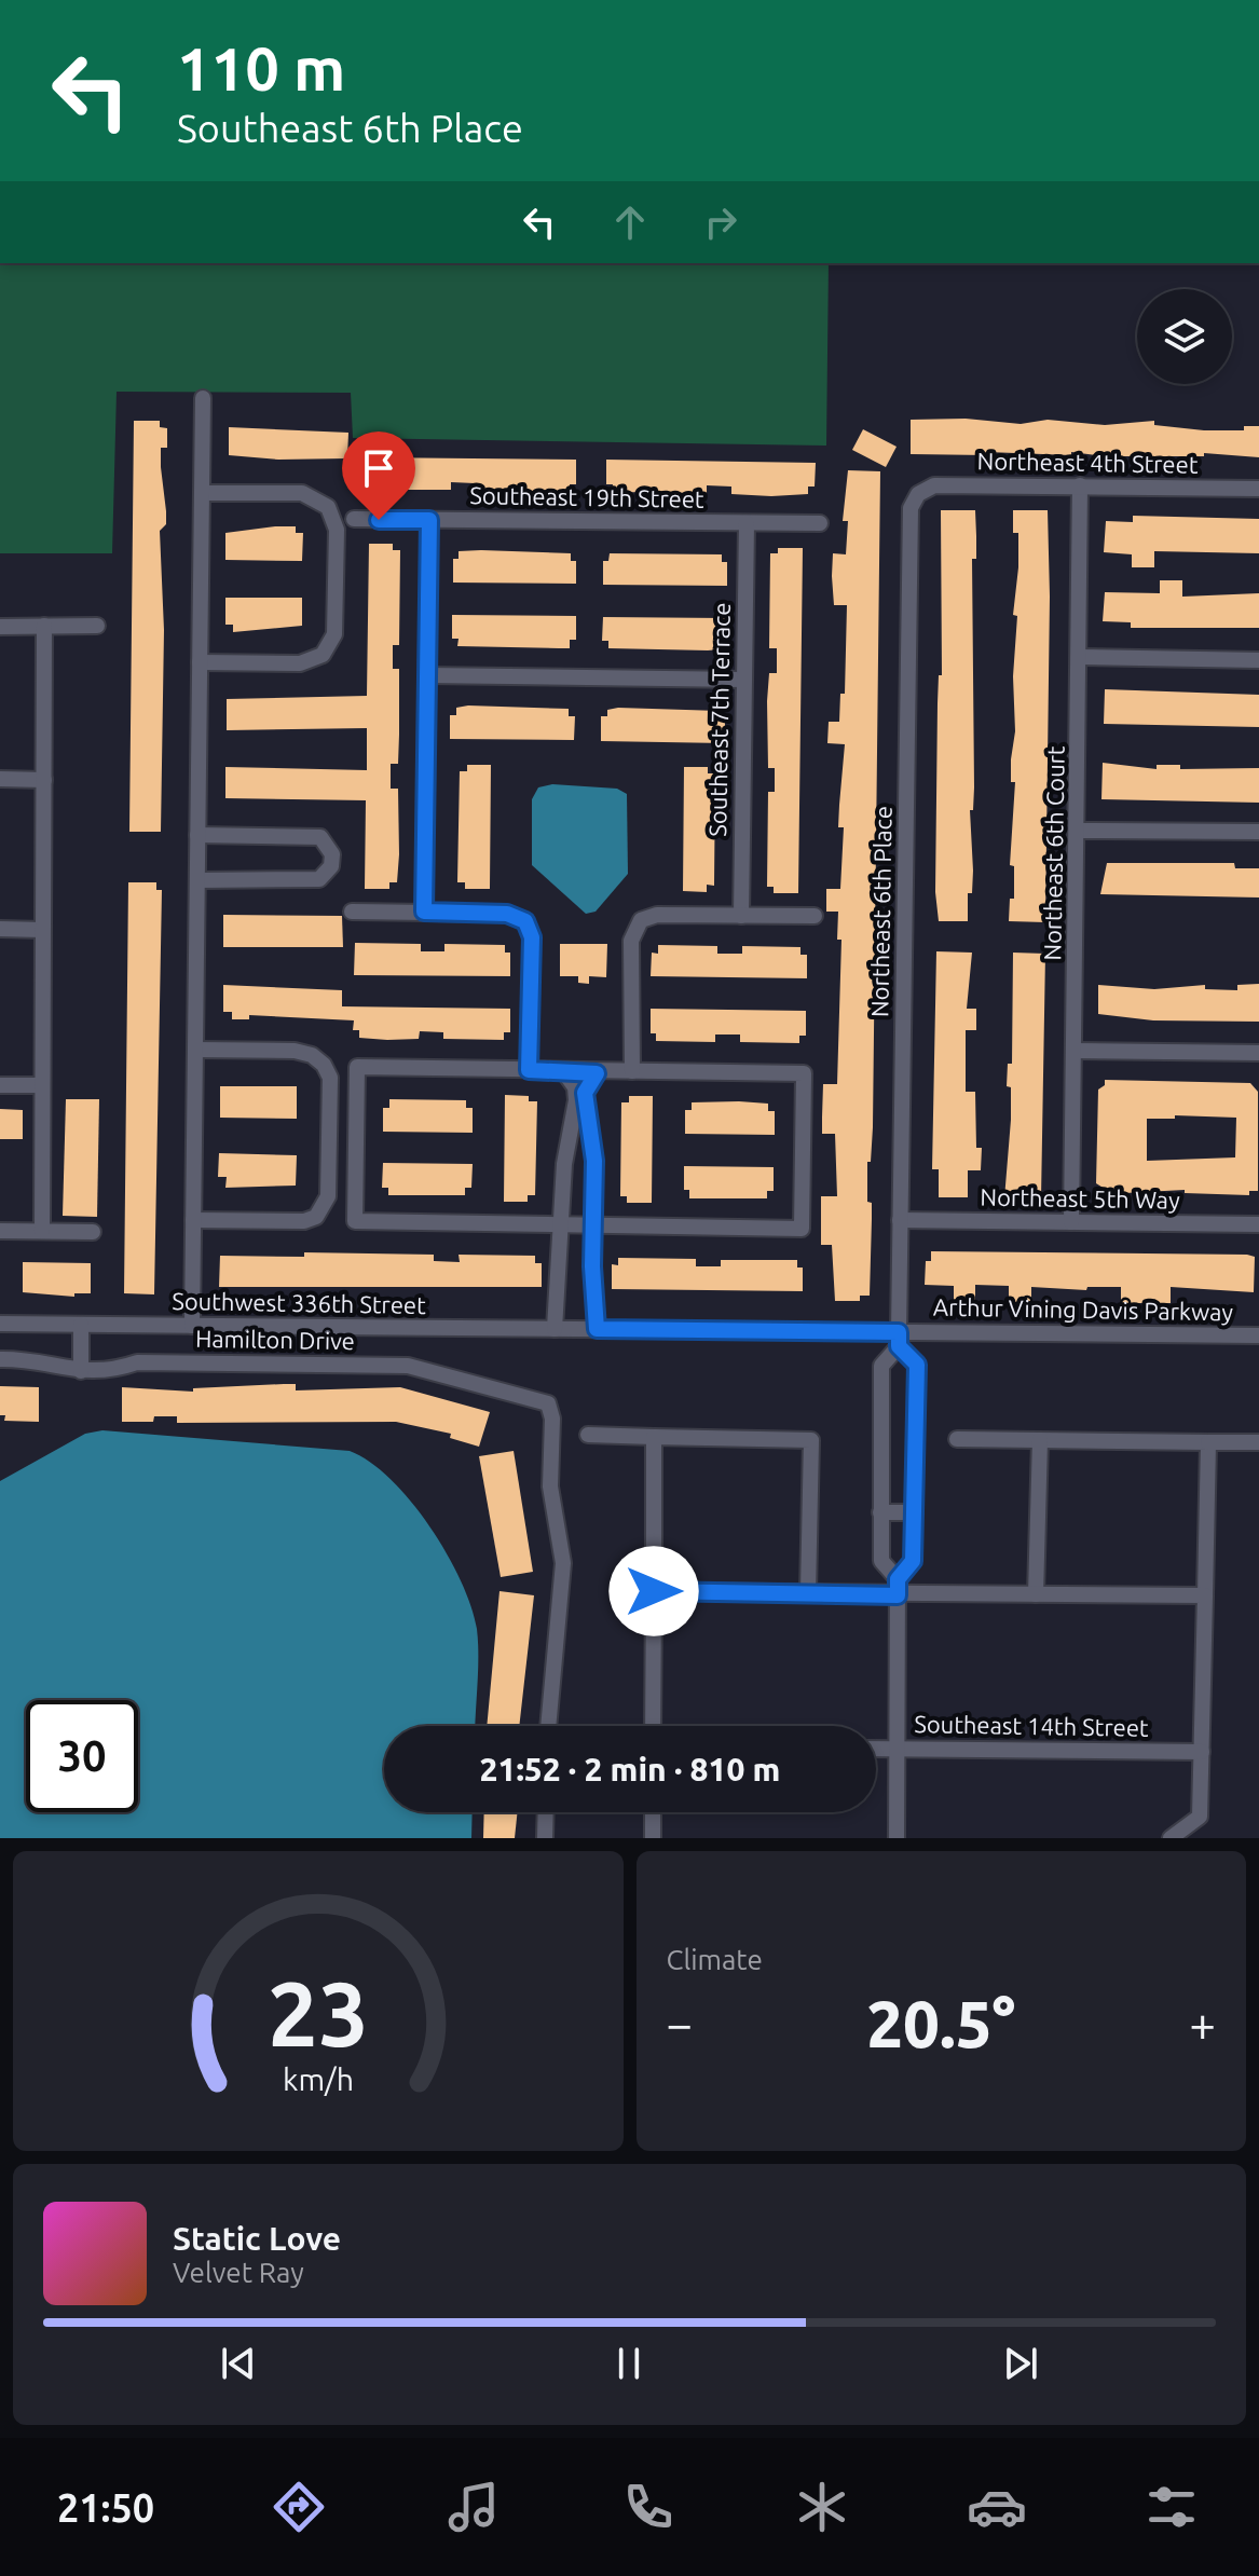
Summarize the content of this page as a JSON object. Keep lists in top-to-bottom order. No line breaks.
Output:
{"streets":{"street":["Northeast 4th Street","Southeast 19th Street","Southeast 7th Terrace","Northeast 6th Court","Northeast 6th Place","Northeast 5th Way","Southwest 336th Street","Arthur Vining Davis Parkway","Hamilton Drive","Southeast 14th Street"]},"crossings":[["Northeast 4th Street","Northeast 6th Court"],["Northeast 4th Street","Northeast 6th Place"],["Southeast 19th Street","Southeast 7th Terrace"],["Northeast 6th Court","Northeast 5th Way"],["Northeast 6th Place","Northeast 5th Way"],["Northeast 6th Place","Arthur Vining Davis Parkway"],["Southwest 336th Street","Arthur Vining Davis Parkway"]],"page":{"turn":["110 m","Southeast 6th Place"],"limit":"30","trip":"21:52 · 2 min · 810 m","tile":"Climate","heat":["−","20.5°","+"],"song":["Static Love","Velvet Ray"],"tabs":"21:50","gauge":["23","km/h"]}}
